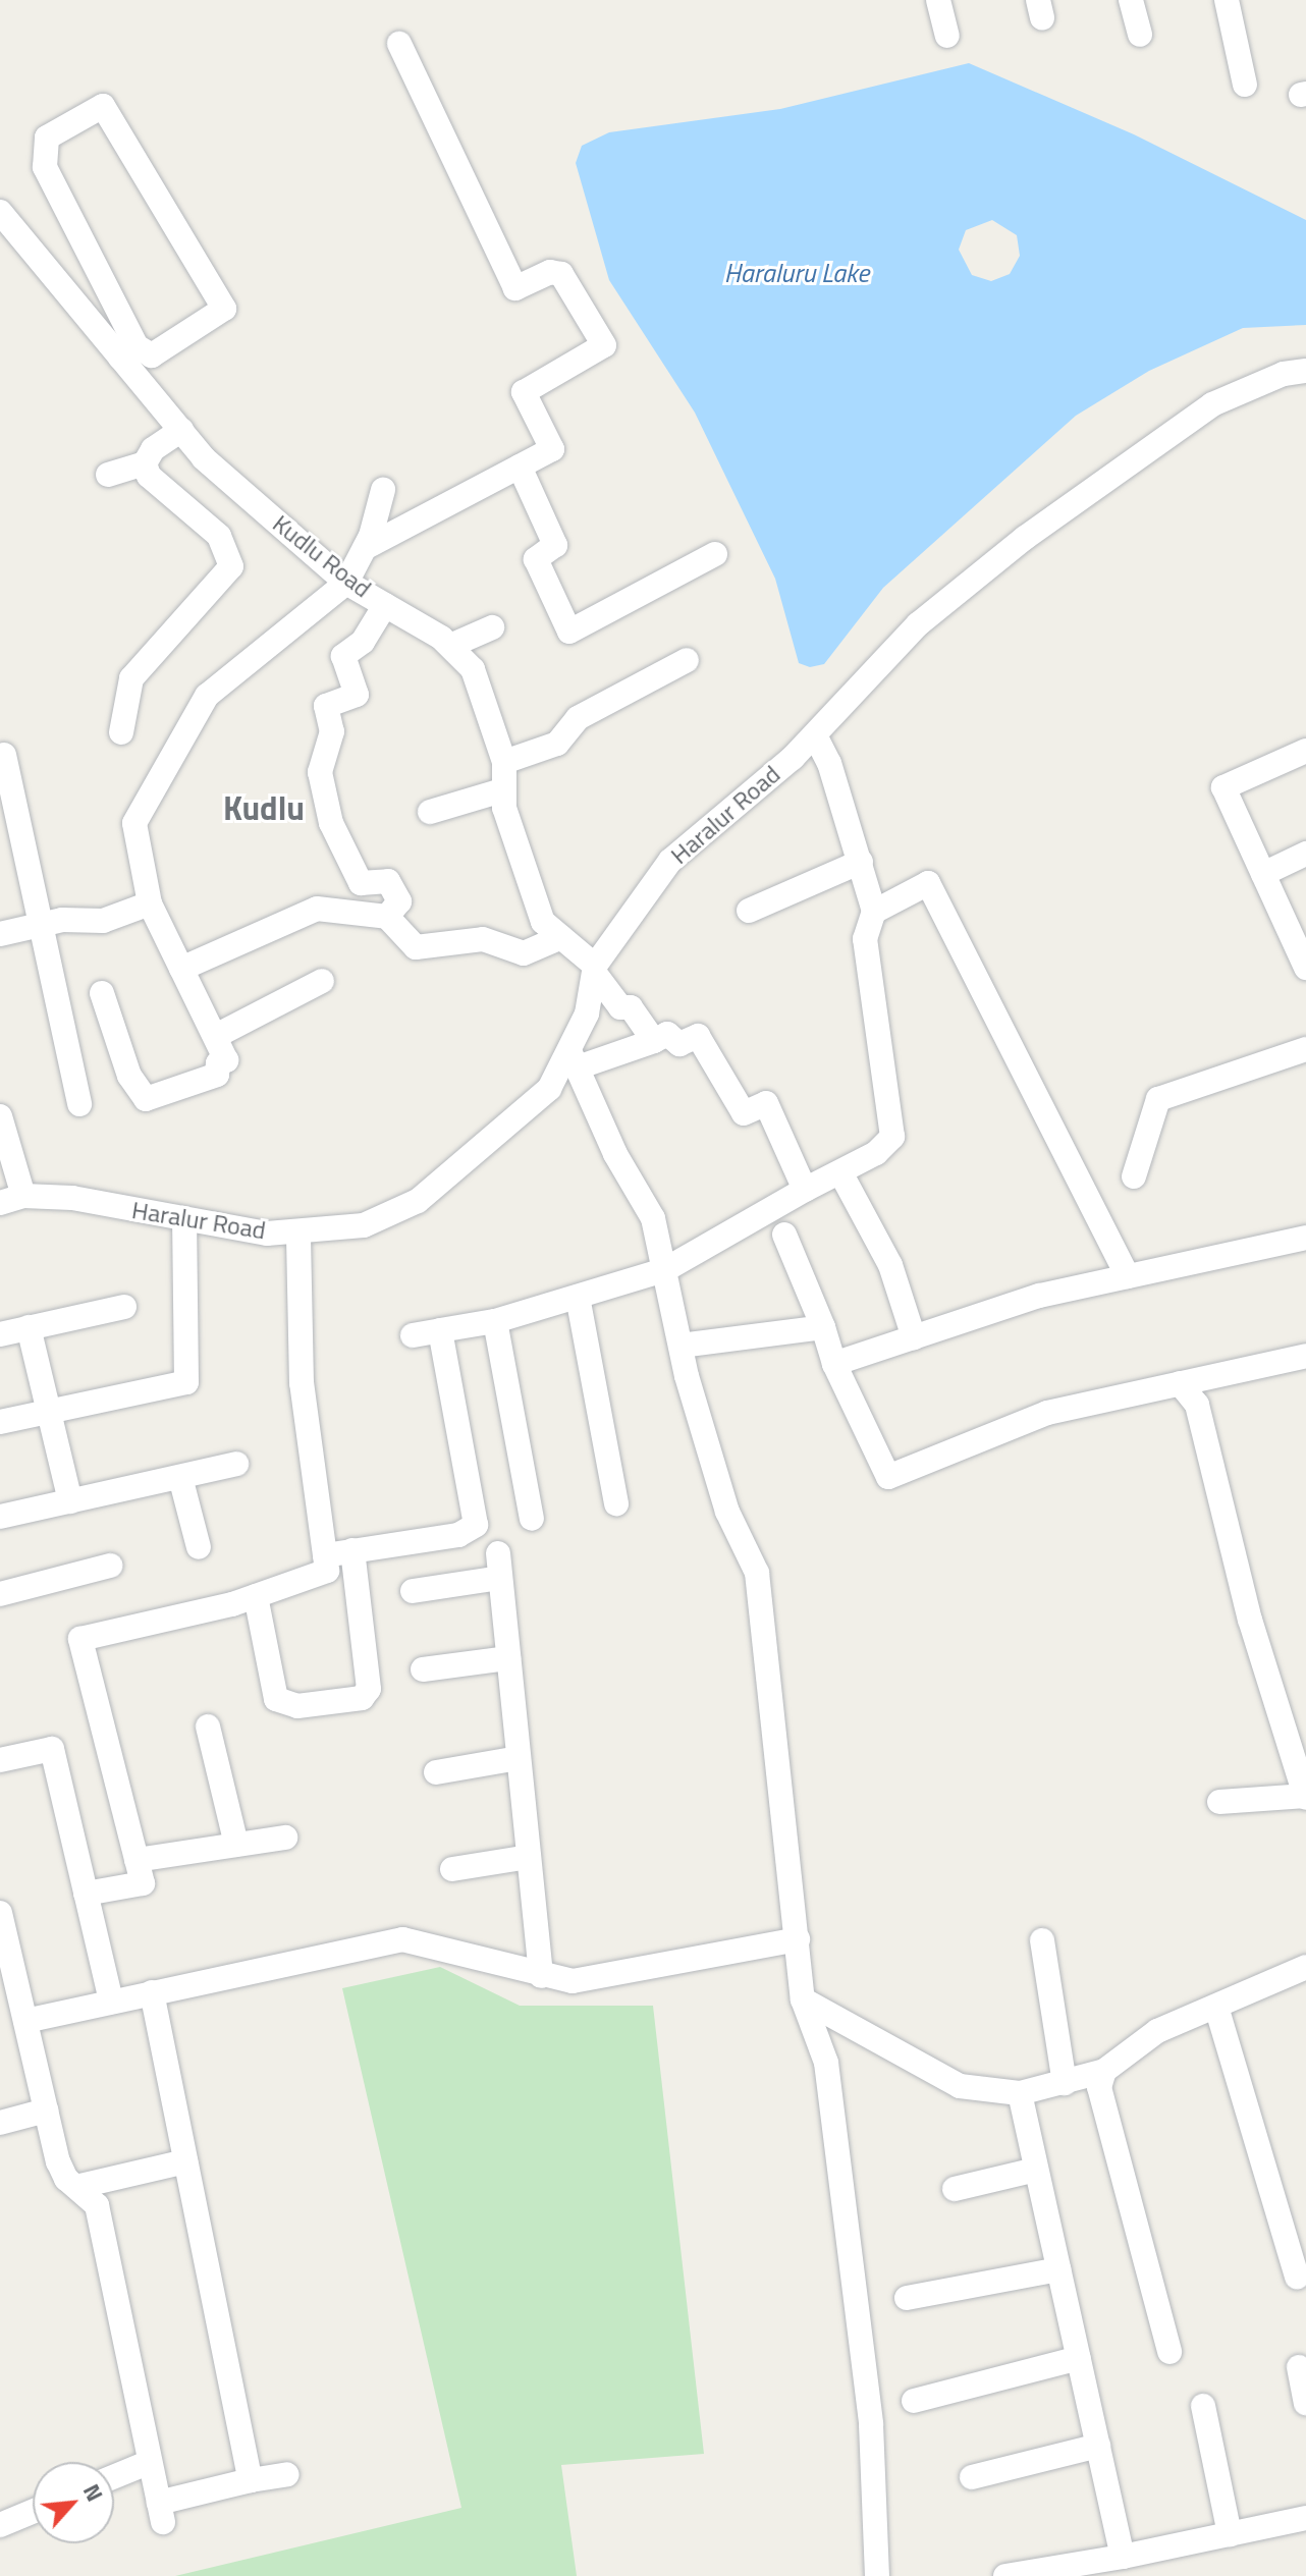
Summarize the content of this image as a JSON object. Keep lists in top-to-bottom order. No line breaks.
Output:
{"streets":{"street":["Kudlu Road","Haralur Road"]},"crossings":[["Kudlu Road","Haralur Road"]],"districts":["Kudlu"],"water":["Haraluru Lake"],"north":"top right"}
